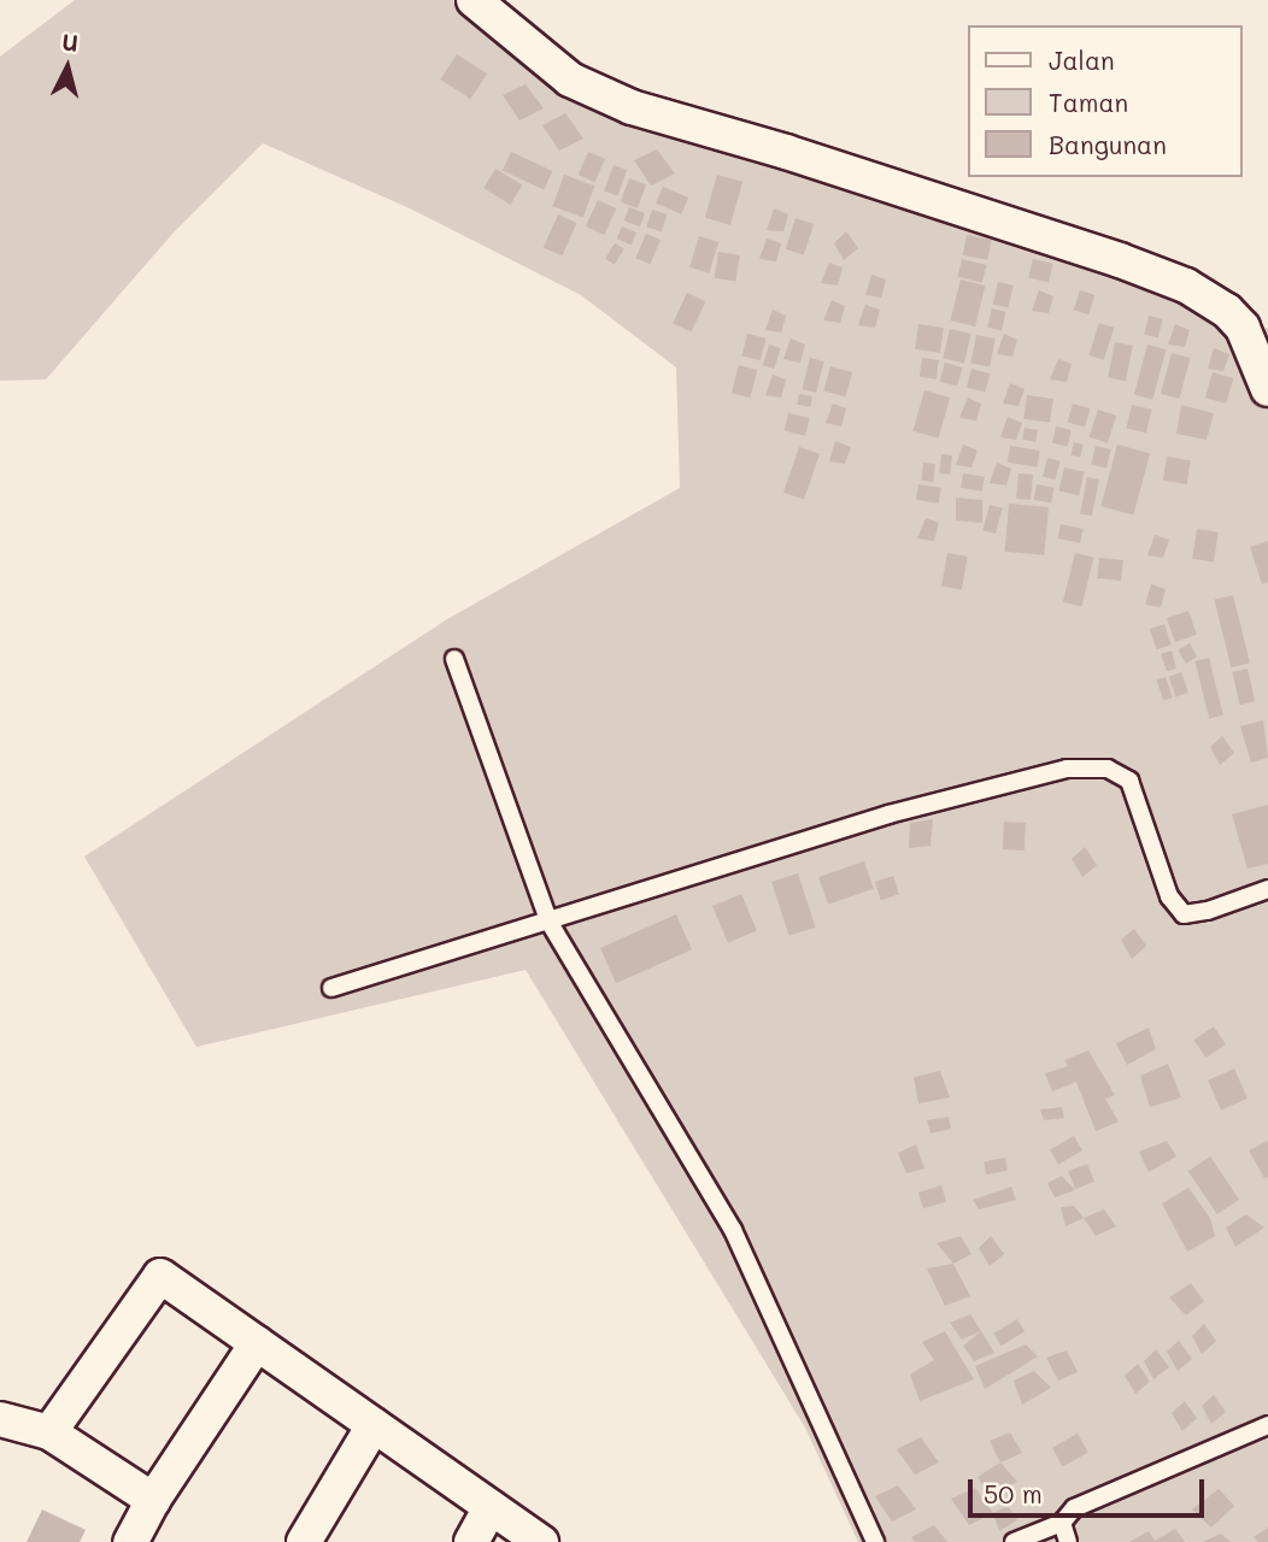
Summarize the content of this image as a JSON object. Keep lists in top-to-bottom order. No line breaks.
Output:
{"legend":["Jalan","Taman","Bangunan"],"scale_bar":"50 m","north":"top"}
